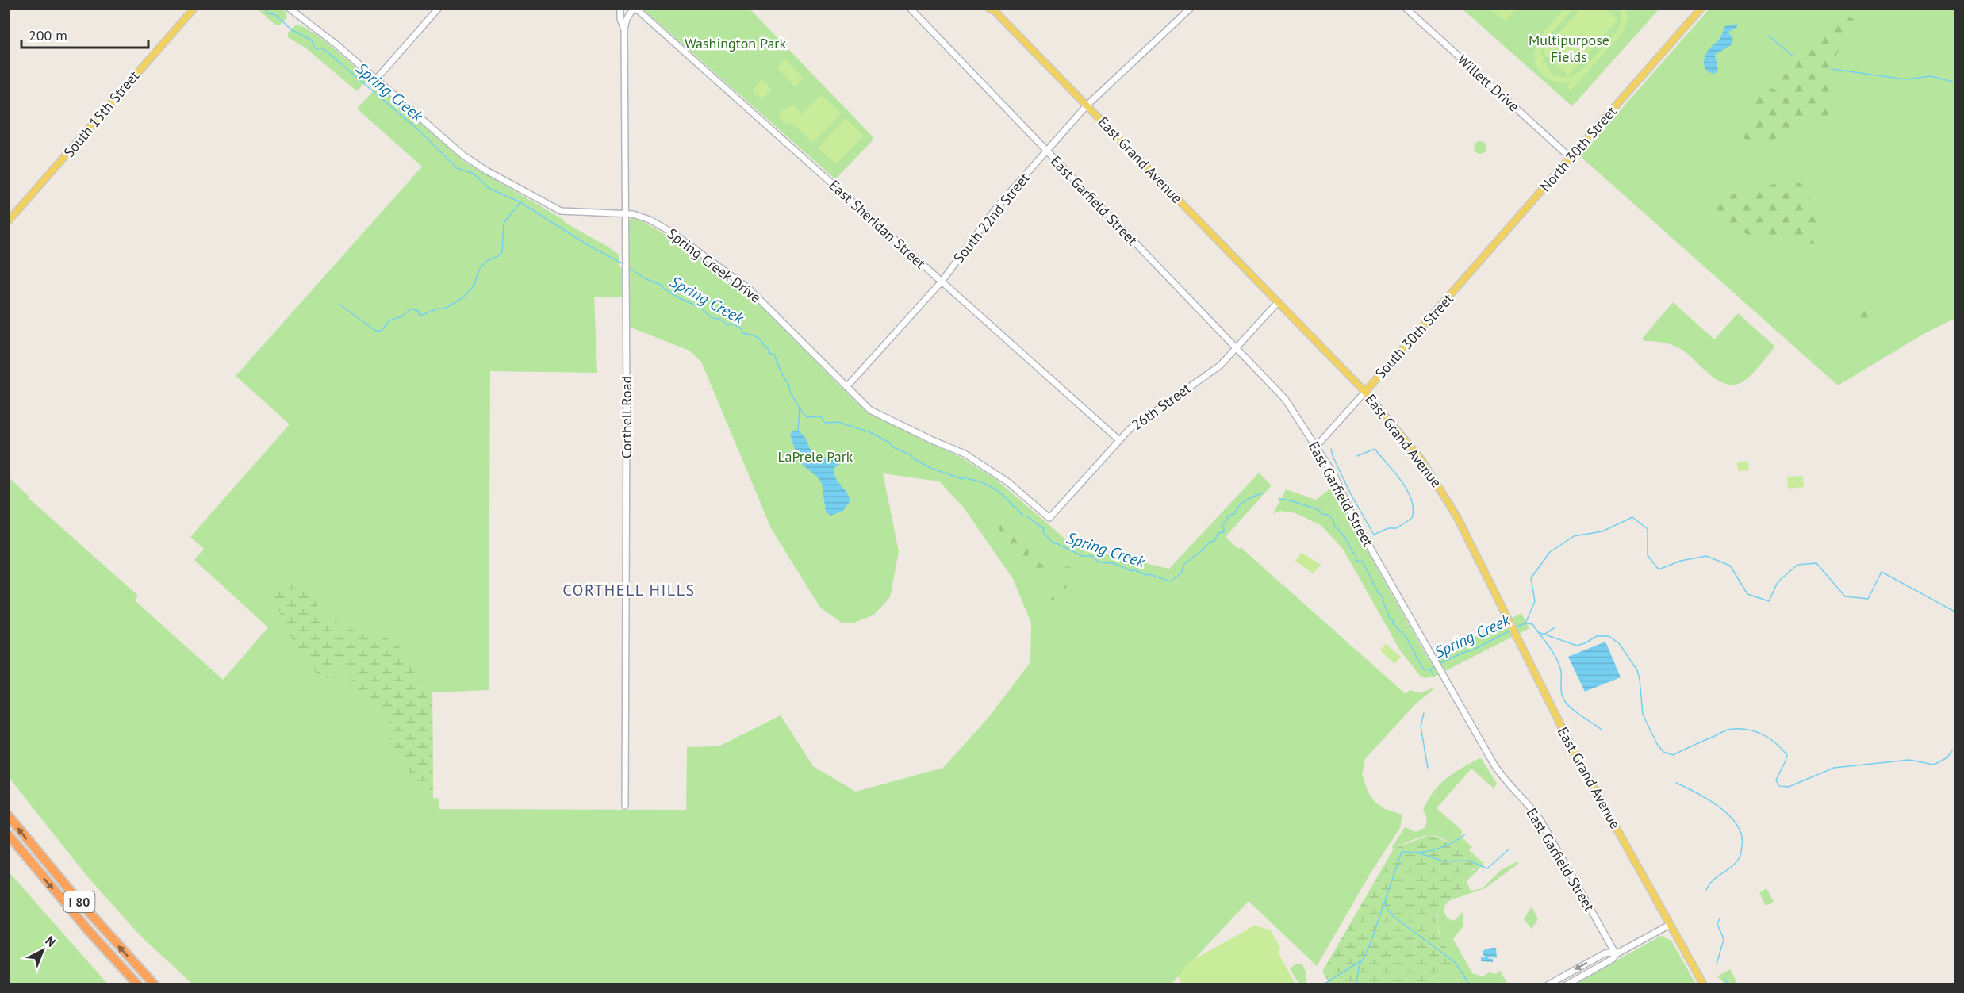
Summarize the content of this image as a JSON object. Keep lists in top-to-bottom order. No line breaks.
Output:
{"streets":{"highway":["I 80"],"main road":["South 15th Street","North 30th Street","East Grand Avenue","South 30th Street"],"street":["Willett Drive","East Garfield Street","South 22nd Street","East Sheridan Street","Spring Creek Drive","26th Street","Corthell Road"]},"crossings":[["Willett Drive","North 30th Street"],["North 30th Street","South 30th Street"],["East Grand Avenue","South 22nd Street"],["East Grand Avenue","South 30th Street"],["East Grand Avenue","26th Street"],["East Garfield Street","South 22nd Street"],["East Garfield Street","South 30th Street"],["East Garfield Street","26th Street"],["South 22nd Street","East Sheridan Street"],["South 22nd Street","Spring Creek Drive"],["East Sheridan Street","26th Street"],["East Sheridan Street","Corthell Road"],["Spring Creek Drive","26th Street"],["Spring Creek Drive","Corthell Road"]],"districts":["CORTHELL HILLS"],"water":["Spring Creek"],"parks":["Multipurpose Fields","Washington Park","LaPrele Park"],"scale_bar":"200 m","north":"top right"}
